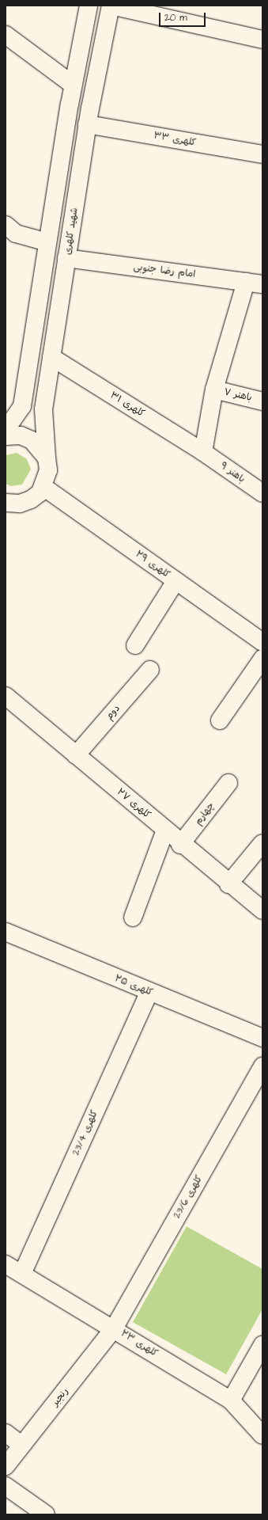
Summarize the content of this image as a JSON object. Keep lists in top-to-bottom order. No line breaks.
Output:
{"streets":{"street":["کلهری ۳۳","شهید کلهری","امام رضا جنوبی","باهنر ۷","کلهری ۳۱","باهنر ۹","کلهری ۲۹","دوم","کلهری ۲۷","چهارم","کلهری ۲۵","کلهری 23/4","کلهری 23/6","کلهری ۲۳","رنجبر"]},"crossings":[["کلهری ۳۳","شهید کلهری"],["شهید کلهری","امام رضا جنوبی"],["شهید کلهری","کلهری ۳۱"],["شهید کلهری","کلهری ۲۹"],["کلهری ۳۱","باهنر ۹"],["دوم","کلهری ۲۷"],["کلهری ۲۷","چهارم"],["کلهری ۲۵","کلهری 23/4"],["کلهری 23/4","کلهری ۲۳"],["کلهری 23/6","کلهری ۲۳"],["کلهری 23/6","رنجبر"],["کلهری ۲۳","رنجبر"]],"scale_bar":"20 m"}
